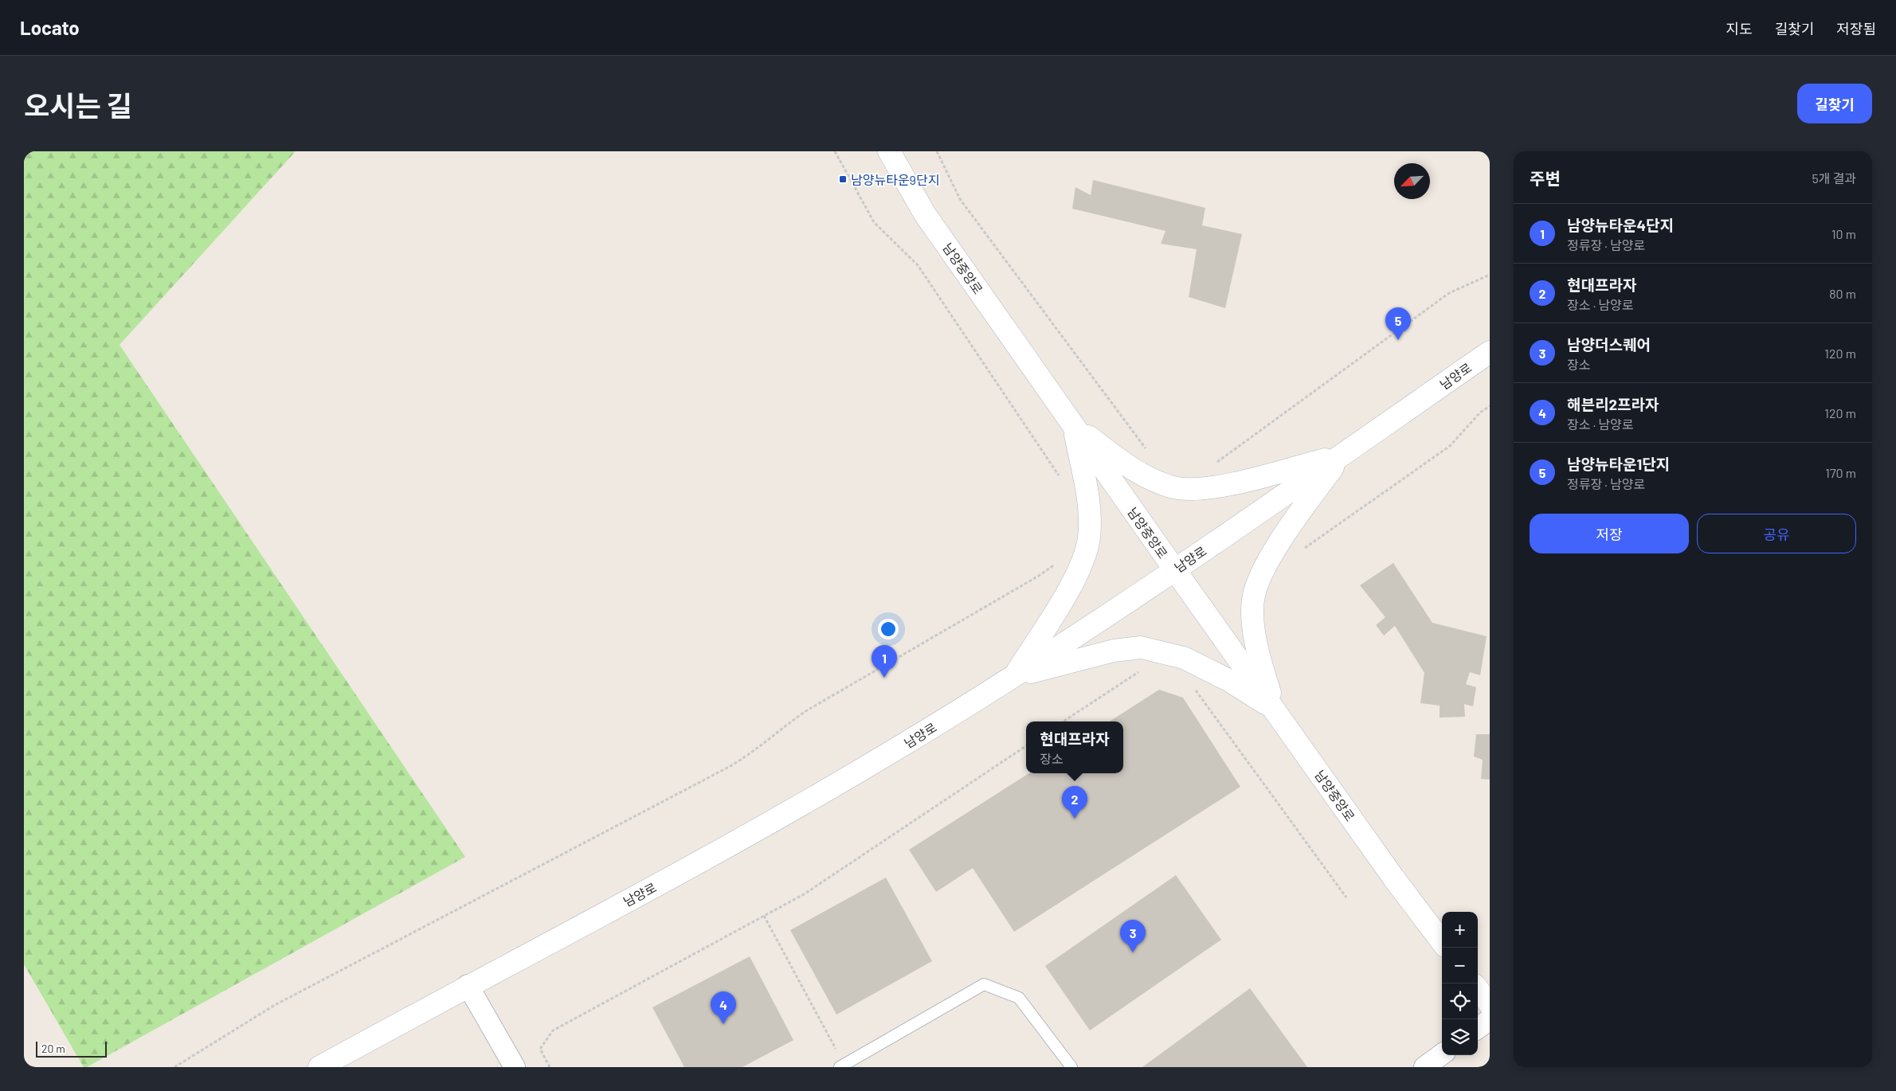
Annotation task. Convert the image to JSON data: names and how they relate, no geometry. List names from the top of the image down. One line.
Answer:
{"streets":{"street":["남양중앙로","남양로"]},"crossings":[["남양중앙로","남양로"]],"places":{"transit":["남양뉴타운9단지"]},"scale_bar":"20 m","north":"bottom left","page":{"header":"Locato","nav":["지도","길찾기","저장됨"],"title":"오시는 길","buttons":["길찾기",["저장","공유"]],"heading":["주변","5개 결과"],"list":[{"mark":"1","name":"남양뉴타운4단지","note":"정류장 · 남양로","value":"10 m"},{"mark":"2","name":"현대프라자","note":"장소 · 남양로","value":"80 m"},{"mark":"3","name":"남양더스퀘어","note":"장소","value":"120 m"},{"mark":"4","name":"해븐리2프라자","note":"장소 · 남양로","value":"120 m"},{"mark":"5","name":"남양뉴타운1단지","note":"정류장 · 남양로","value":"170 m"}],"pins":["5","1","2","3","4"],"popup":["현대프라자","장소"],"map_buttons":["+","−"],"scale":"20 m"}}
